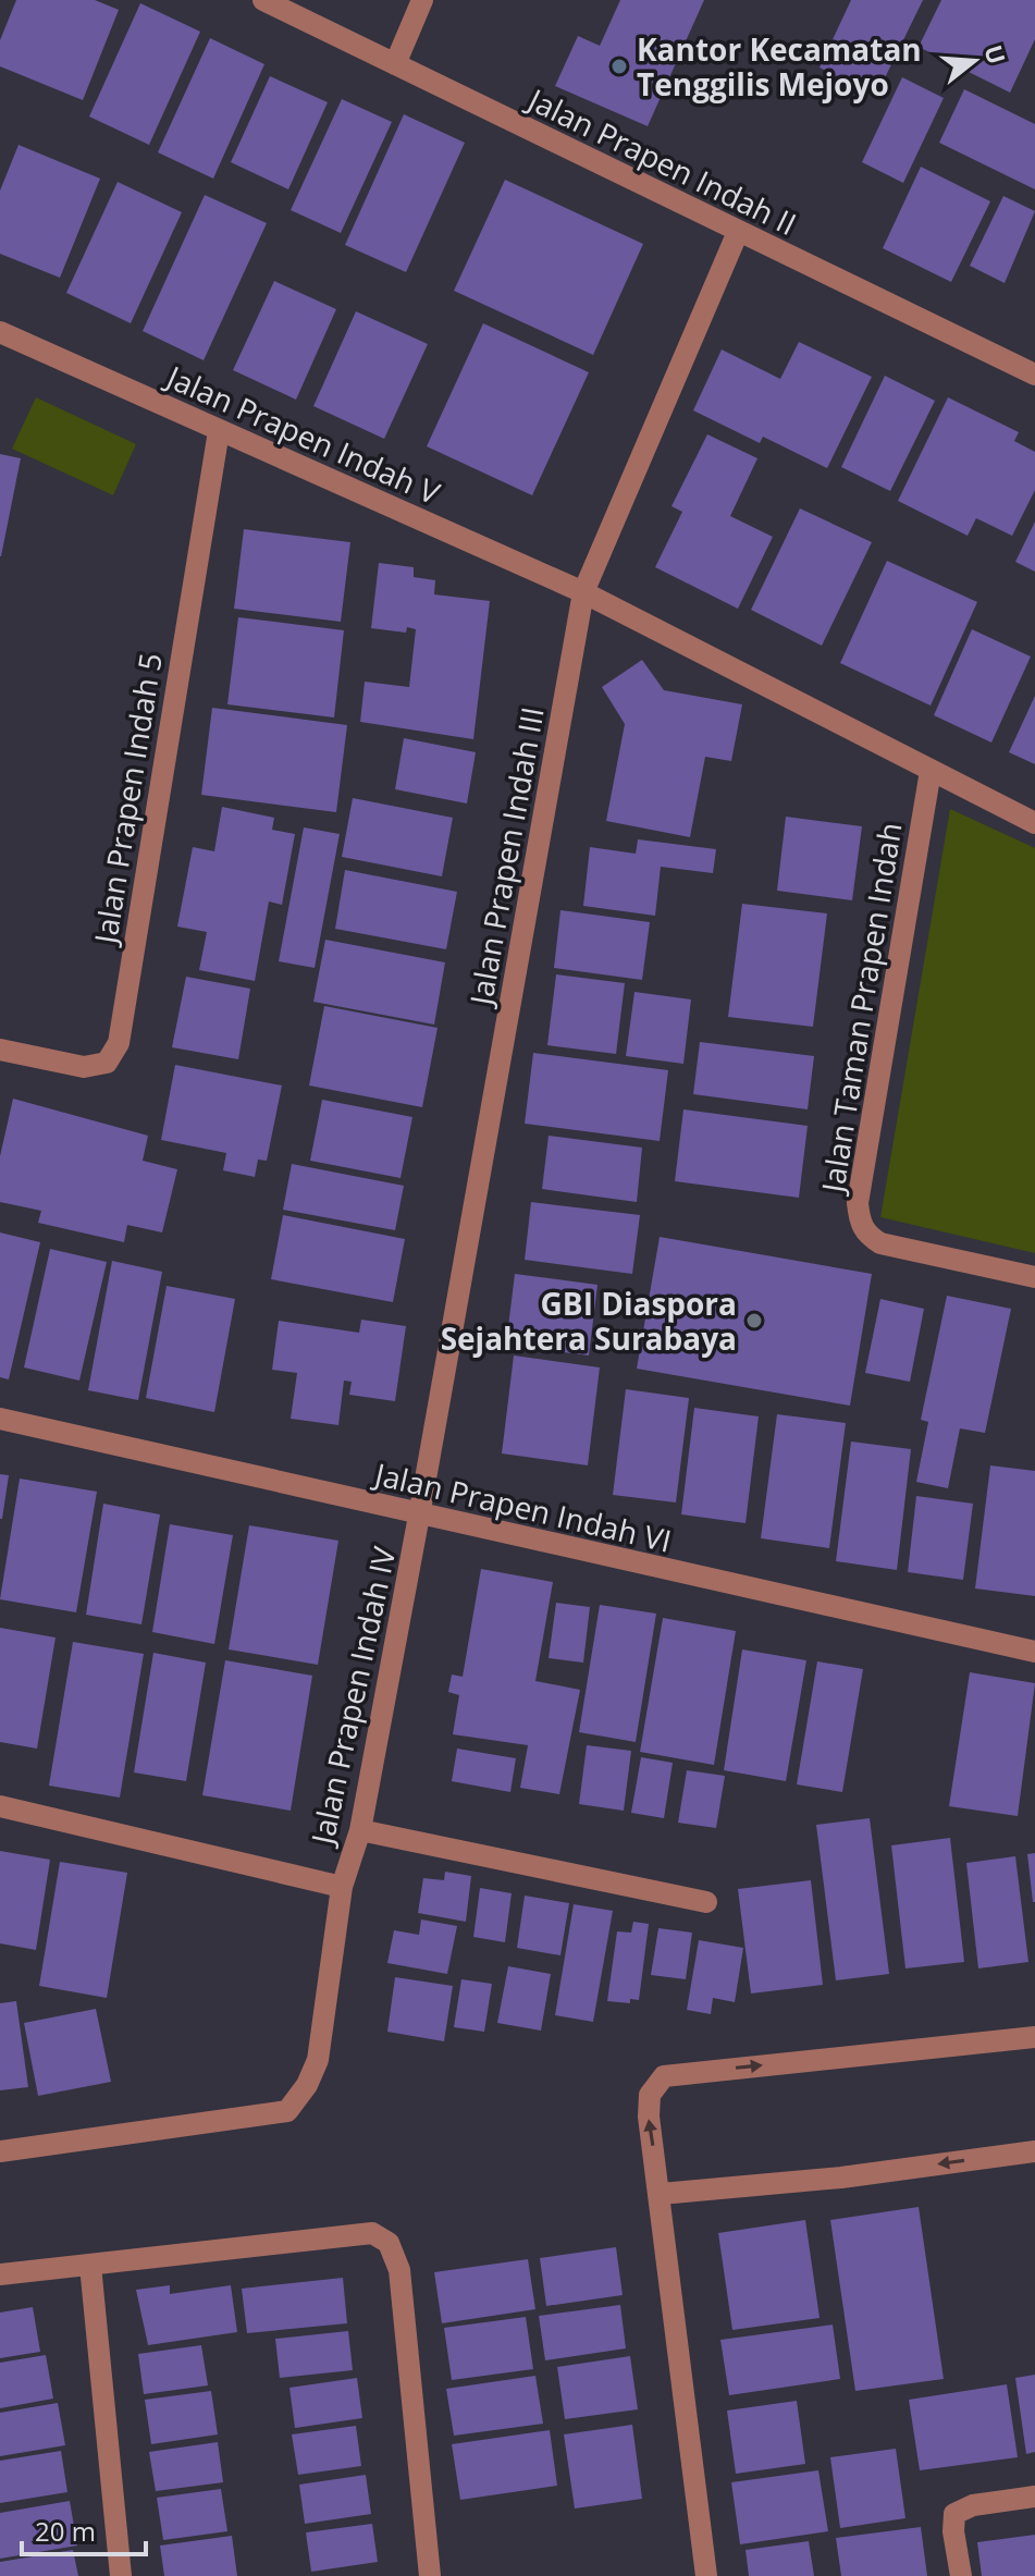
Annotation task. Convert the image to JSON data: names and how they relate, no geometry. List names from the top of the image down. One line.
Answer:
{"streets":{"street":["Jalan Prapen Indah II","Jalan Prapen Indah V","Jalan Prapen Indah 5","Jalan Prapen Indah III","Jalan Taman Prapen Indah","Jalan Prapen Indah VI","Jalan Prapen Indah IV"]},"crossings":[["Jalan Prapen Indah II","Jalan Prapen Indah III"],["Jalan Prapen Indah V","Jalan Prapen Indah 5"],["Jalan Prapen Indah V","Jalan Prapen Indah III"],["Jalan Prapen Indah III","Jalan Prapen Indah VI"],["Jalan Prapen Indah III","Jalan Prapen Indah IV"],["Jalan Prapen Indah VI","Jalan Prapen Indah IV"]],"places":["Kantor Kecamatan Tenggilis Mejoyo","GBI Diaspora Sejahtera Surabaya"],"scale_bar":"20 m","north":"right"}
